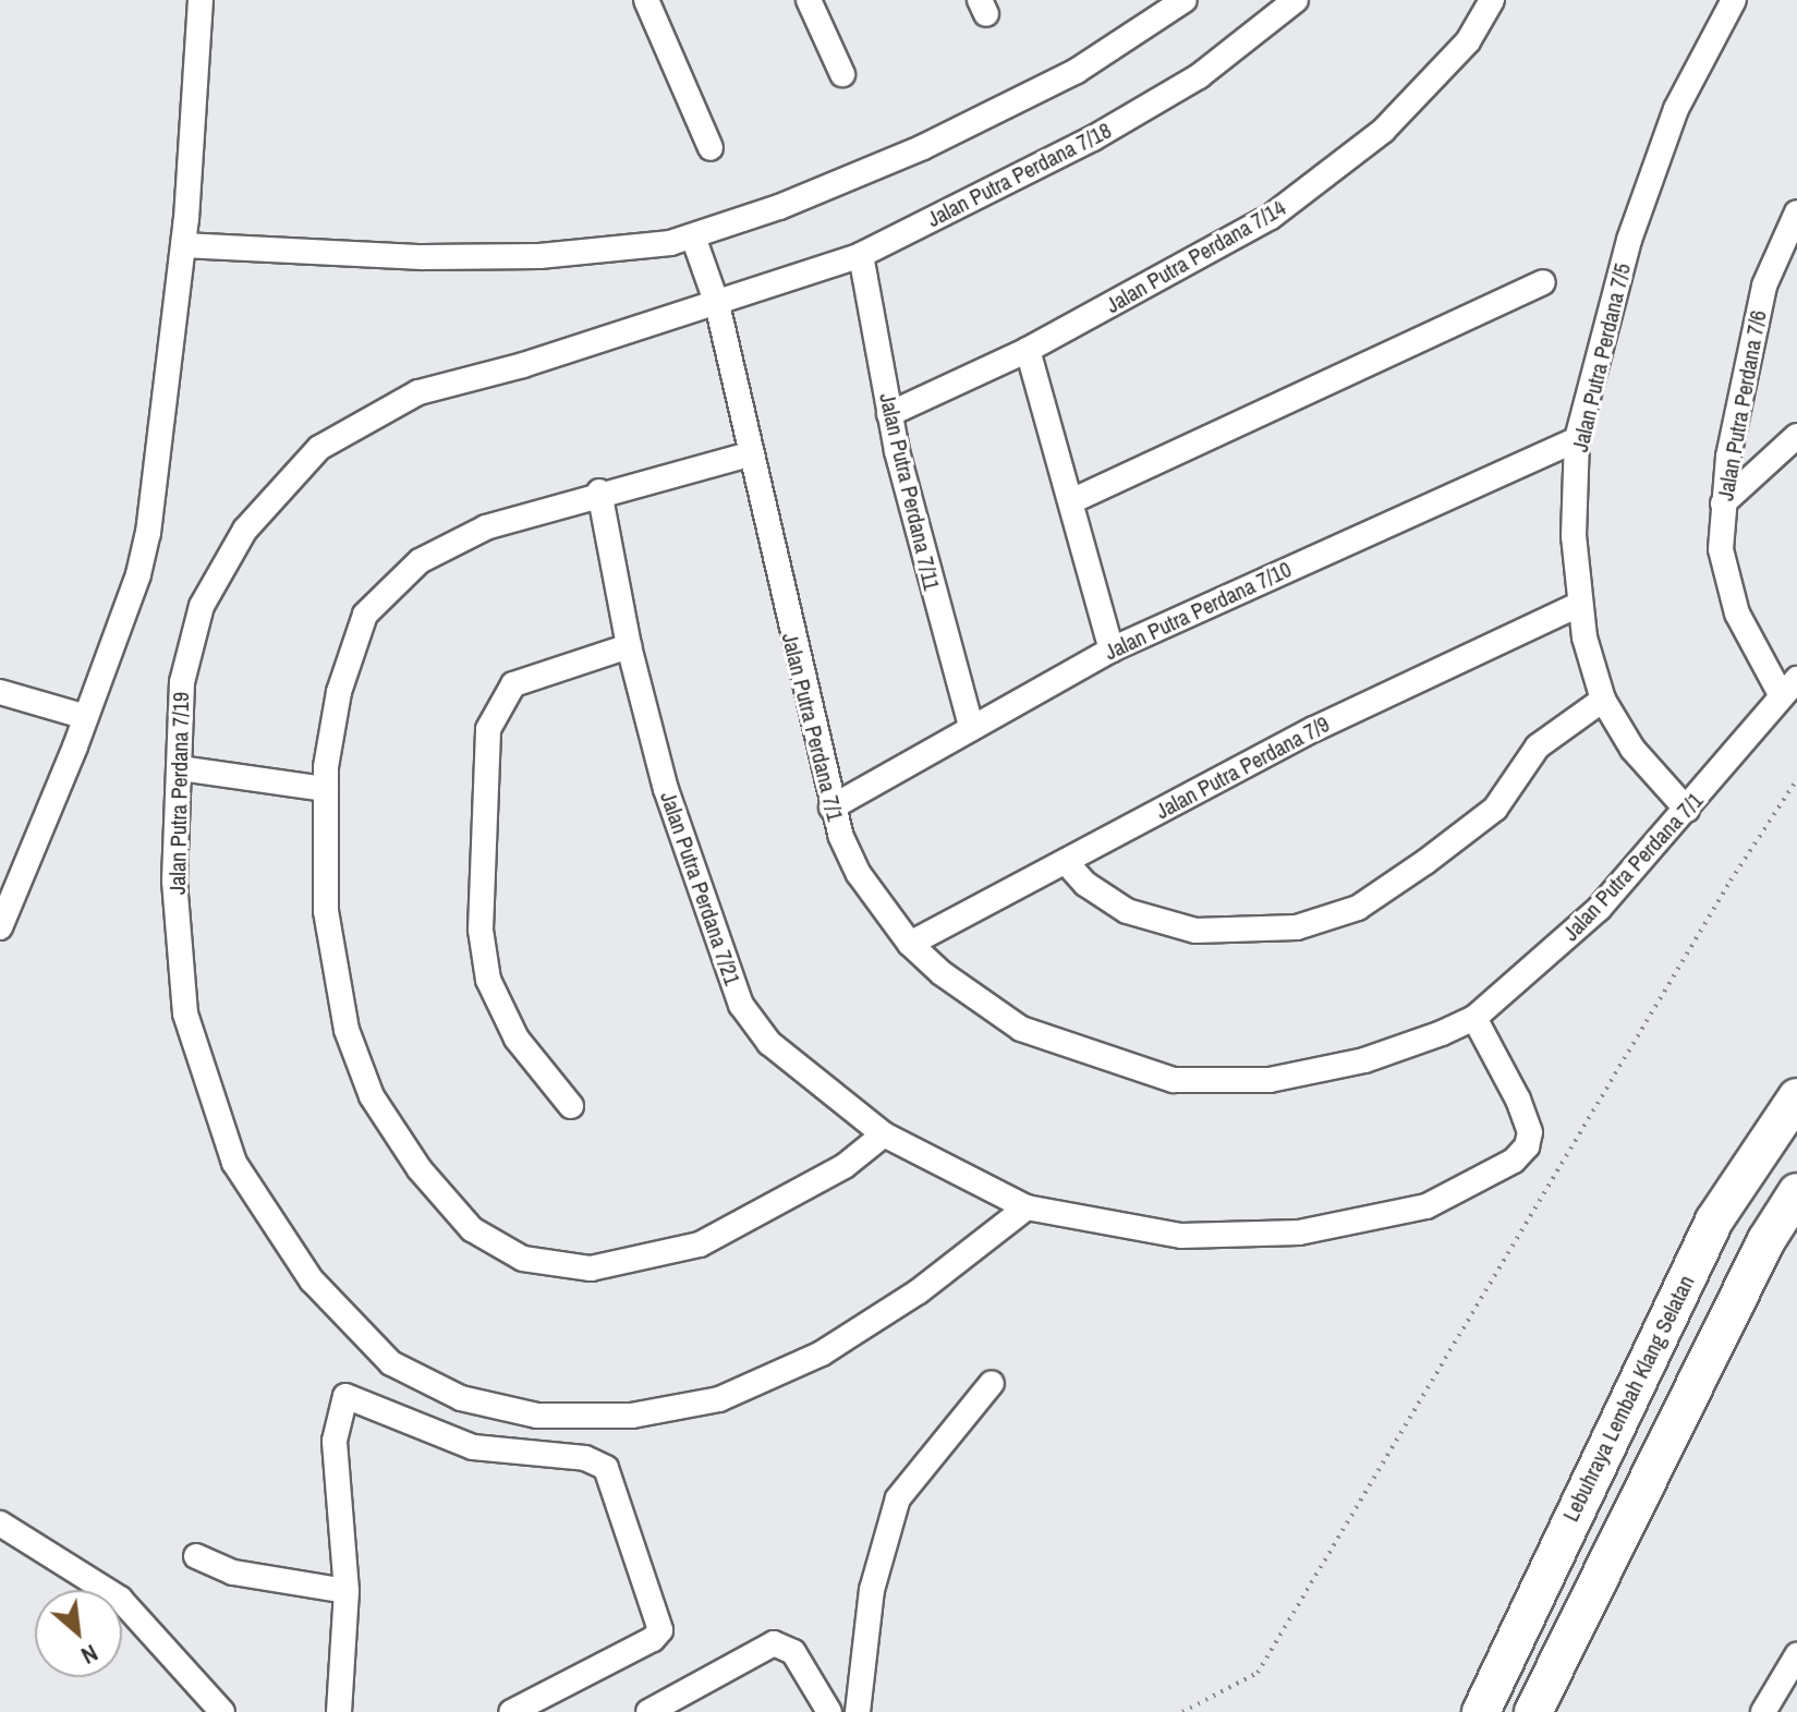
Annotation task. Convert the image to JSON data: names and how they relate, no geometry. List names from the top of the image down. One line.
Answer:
{"streets":{"highway":["Lebuhraya Lembah Klang Selatan"],"street":["Jalan Putra Perdana 7/18","Jalan Putra Perdana 7/14","Jalan Putra Perdana 7/5","Jalan Putra Perdana 7/6","Jalan Putra Perdana 7/11","Jalan Putra Perdana 7/10","Jalan Putra Perdana 7/1","Jalan Putra Perdana 7/9","Jalan Putra Perdana 7/19","Jalan Putra Perdana 7/21"]},"crossings":[["Jalan Putra Perdana 7/18","Jalan Putra Perdana 7/11"],["Jalan Putra Perdana 7/18","Jalan Putra Perdana 7/1"],["Jalan Putra Perdana 7/18","Jalan Putra Perdana 7/19"],["Jalan Putra Perdana 7/14","Jalan Putra Perdana 7/11"],["Jalan Putra Perdana 7/5","Jalan Putra Perdana 7/10"],["Jalan Putra Perdana 7/5","Jalan Putra Perdana 7/1"],["Jalan Putra Perdana 7/5","Jalan Putra Perdana 7/9"],["Jalan Putra Perdana 7/6","Jalan Putra Perdana 7/1"],["Jalan Putra Perdana 7/11","Jalan Putra Perdana 7/10"],["Jalan Putra Perdana 7/10","Jalan Putra Perdana 7/1"],["Jalan Putra Perdana 7/1","Jalan Putra Perdana 7/9"],["Jalan Putra Perdana 7/1","Jalan Putra Perdana 7/19"],["Jalan Putra Perdana 7/1","Jalan Putra Perdana 7/21"],["Jalan Putra Perdana 7/19","Jalan Putra Perdana 7/21"]],"north":"bottom right"}
